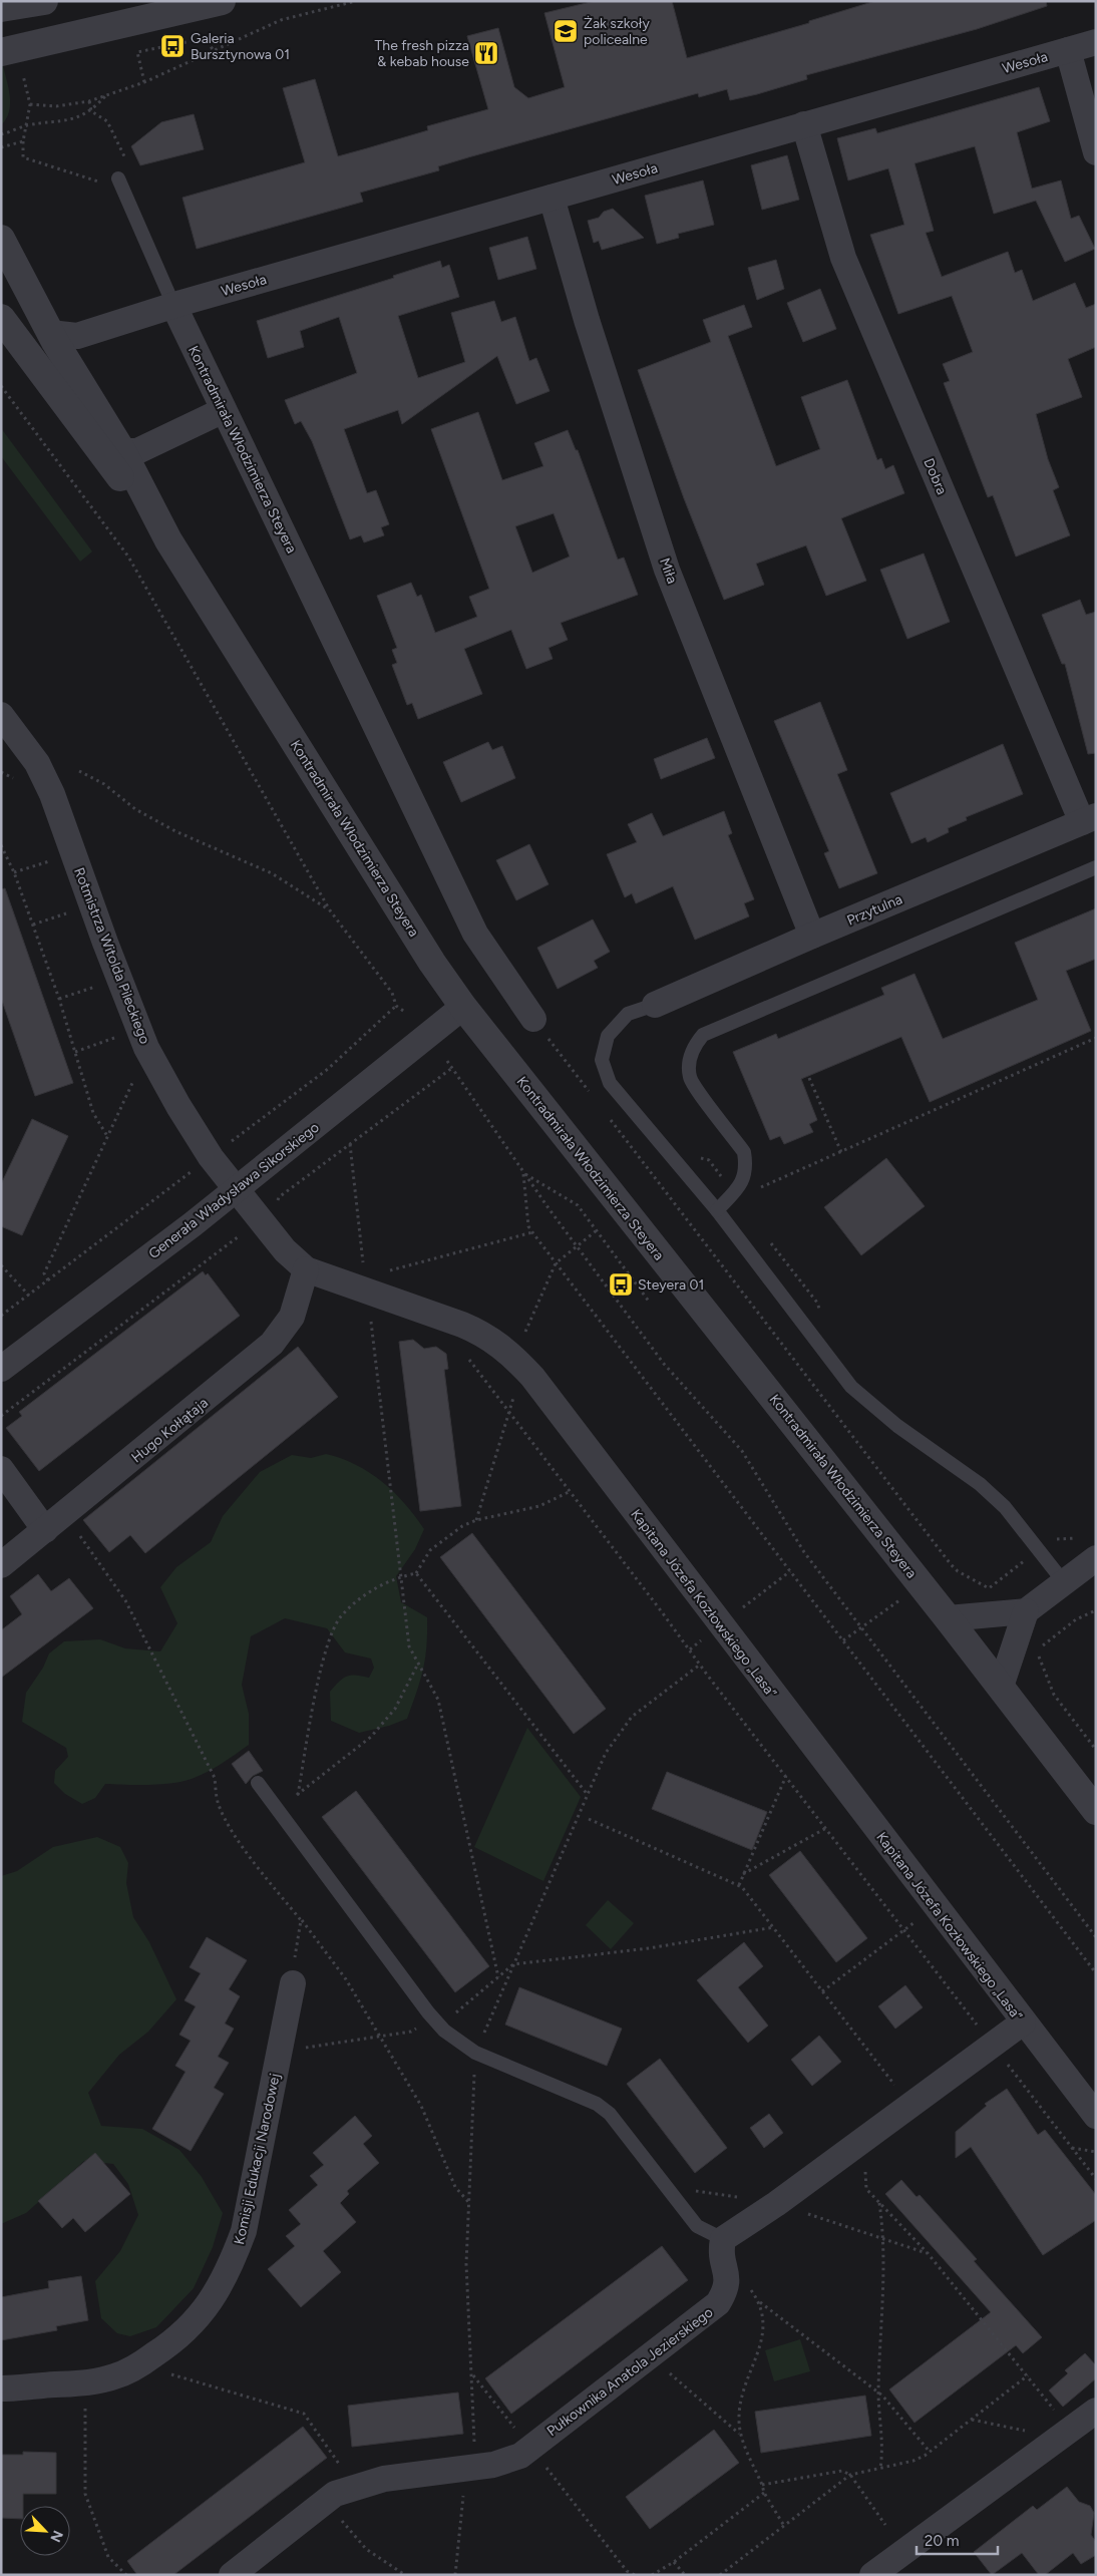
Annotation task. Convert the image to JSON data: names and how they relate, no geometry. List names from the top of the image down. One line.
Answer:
{"streets":{"street":["Wesoła","Kontradmirała Włodzimierza Steyera","Dobra","Miła","Przytulna","Rotmistrza Witolda Pileckiego","Generała Władysława Sikorskiego","Hugo Kołłątaja","Kapitana Józefa Kozłowskiego „Lasa”","Komisji Edukacji Narodowej","Pułkownika Anatola Jezierskiego"]},"crossings":[["Wesoła","Kontradmirała Włodzimierza Steyera"],["Wesoła","Dobra"],["Wesoła","Miła"],["Kontradmirała Włodzimierza Steyera","Generała Władysława Sikorskiego"],["Dobra","Przytulna"],["Miła","Przytulna"],["Rotmistrza Witolda Pileckiego","Generała Władysława Sikorskiego"],["Rotmistrza Witolda Pileckiego","Kapitana Józefa Kozłowskiego „Lasa”"],["Generała Władysława Sikorskiego","Kapitana Józefa Kozłowskiego „Lasa”"],["Hugo Kołłątaja","Kapitana Józefa Kozłowskiego „Lasa”"]],"places":{"school or university":["Żak szkoły policealne"],"bus stop":["Galeria Bursztynowa 01","Steyera 01"],"restaurant":["The fresh pizza & kebab house"]},"scale_bar":"20 m","north":"bottom right"}
